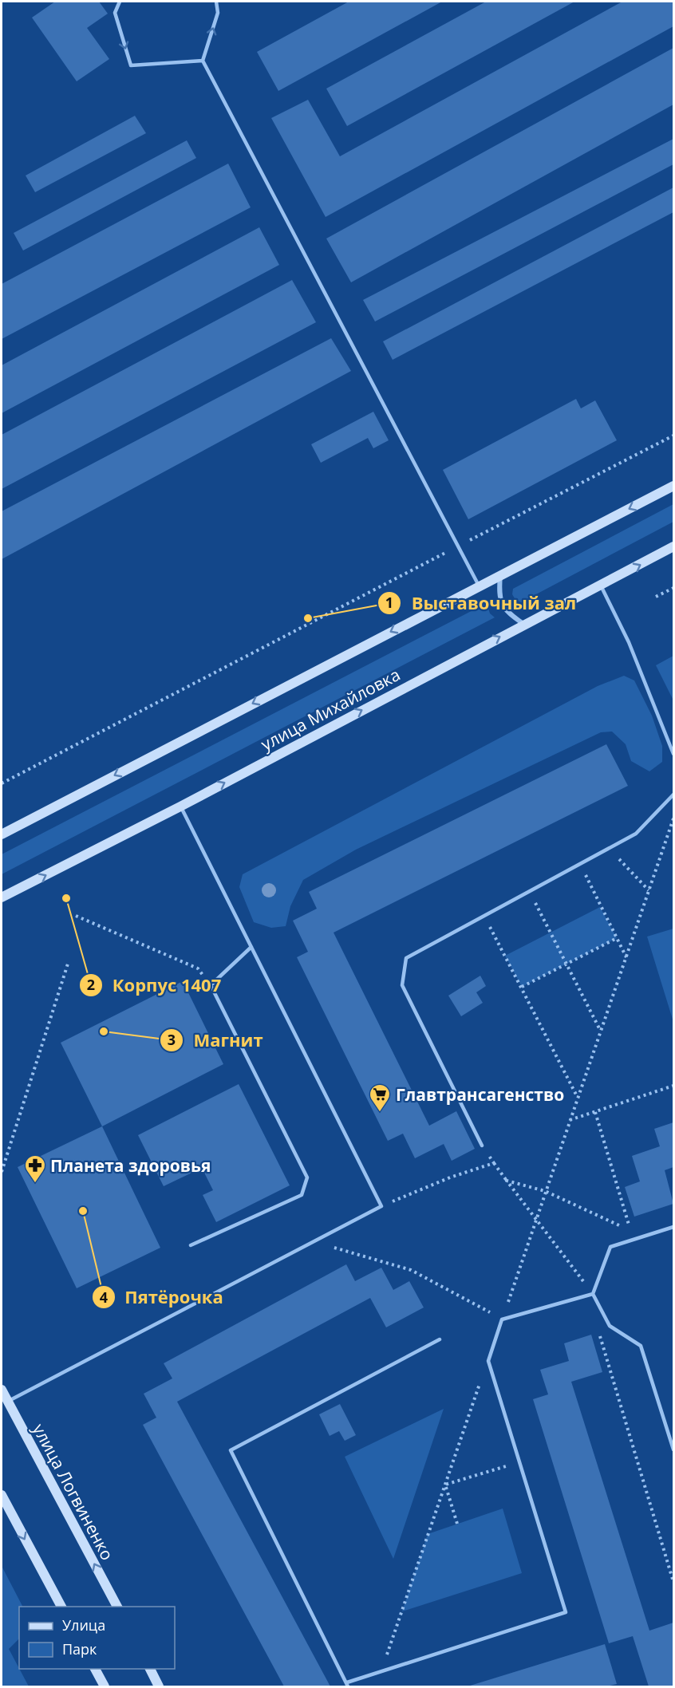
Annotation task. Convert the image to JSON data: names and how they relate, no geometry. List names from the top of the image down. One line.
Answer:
{"streets":{"main road":["улица Михайловка","улица Логвиненко"]},"places":{"other":["Выставочный зал","Корпус 1407","Магнит","Пятёрочка"],"supermarket":["Главтрансагенство"],"pharmacy":["Планета здоровья"]},"legend":["Улица","Парк"]}
